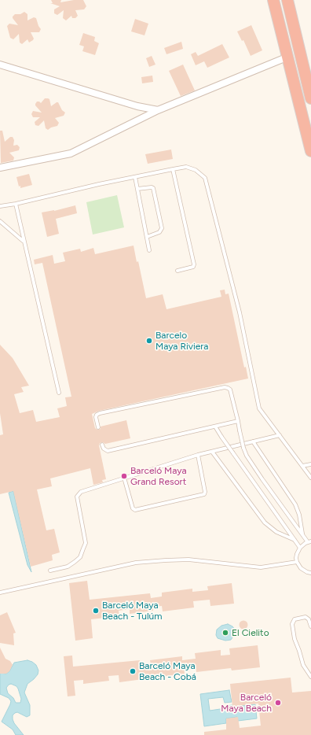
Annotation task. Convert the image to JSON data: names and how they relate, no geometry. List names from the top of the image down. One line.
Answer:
{"places":["Barcelo Maya Riviera","Barceló Maya Grand Resort","Barceló Maya Beach - Tulúm","El Cielito","Barceló Maya Beach - Cobá","Barceló Maya Beach"]}
